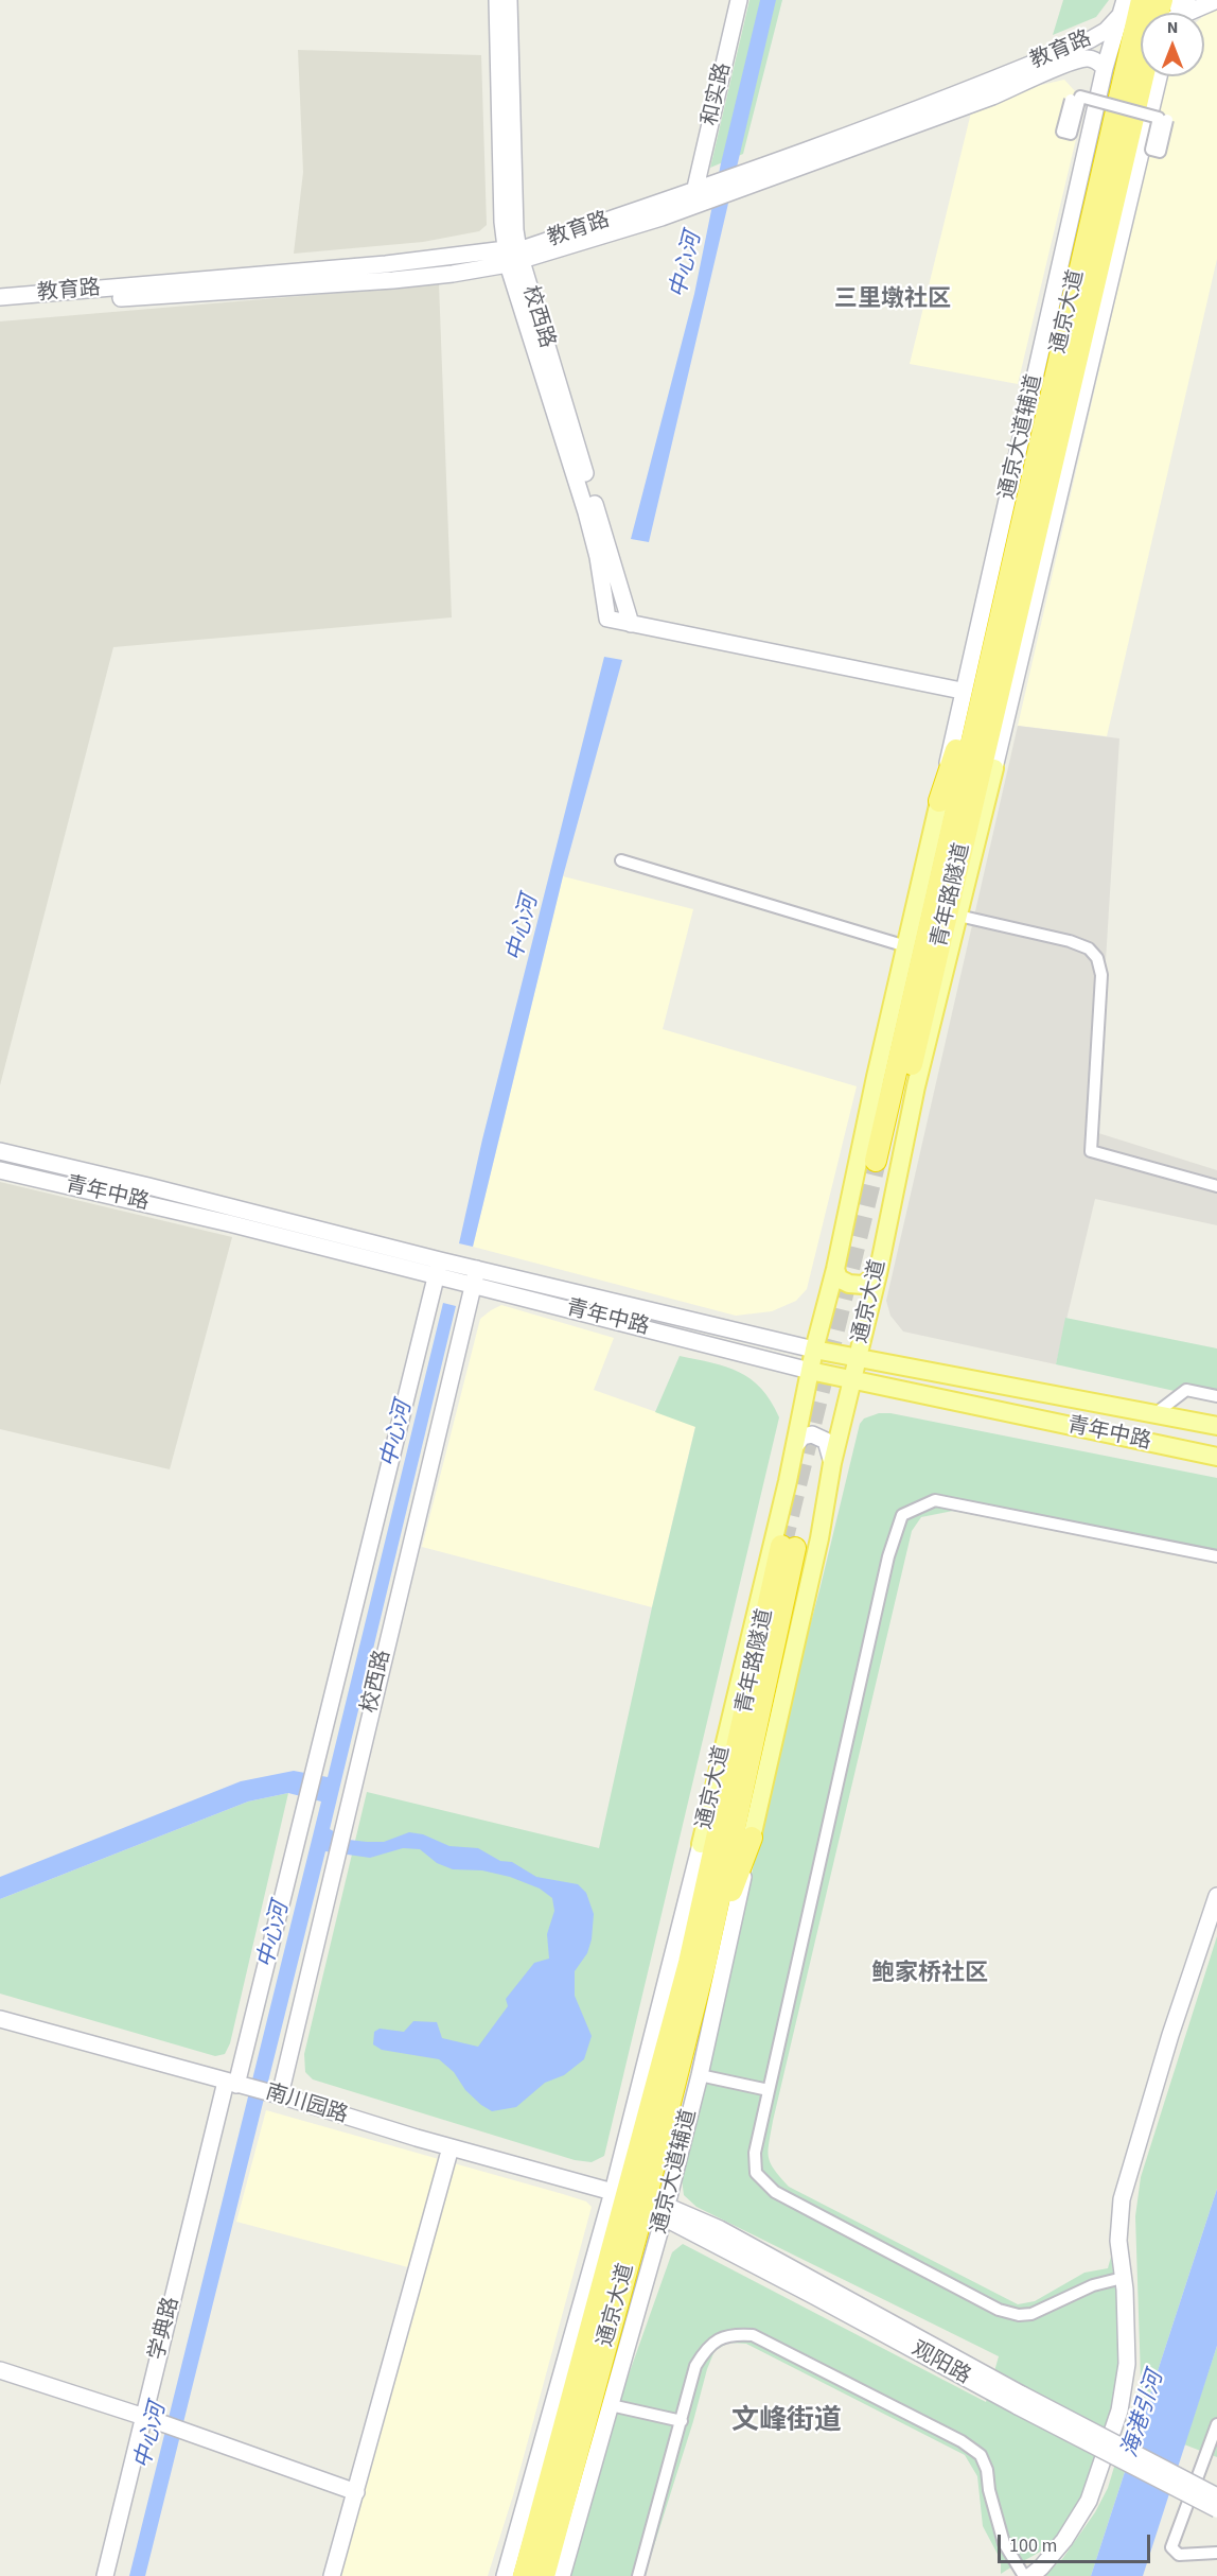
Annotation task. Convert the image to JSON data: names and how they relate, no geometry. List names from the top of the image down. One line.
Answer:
{"streets":{"highway":["通京大道","青年路隧道"],"main road":["青年中路"],"street":["教育路","和实路","校西路","通京大道辅道","南川园路","学典路","观阳路"]},"crossings":[["教育路","和实路"],["教育路","校西路"],["教育路","通京大道辅道"],["通京大道","通京大道辅道"],["通京大道","青年路隧道"],["通京大道","青年中路"],["校西路","青年中路"],["校西路","南川园路"],["校西路","学典路"],["通京大道辅道","观阳路"],["南川园路","学典路"]],"districts":["三里墩社区","鲍家桥社区","文峰街道"],"water":["中心河","海港引河"],"scale_bar":"100 m","north":"top"}
